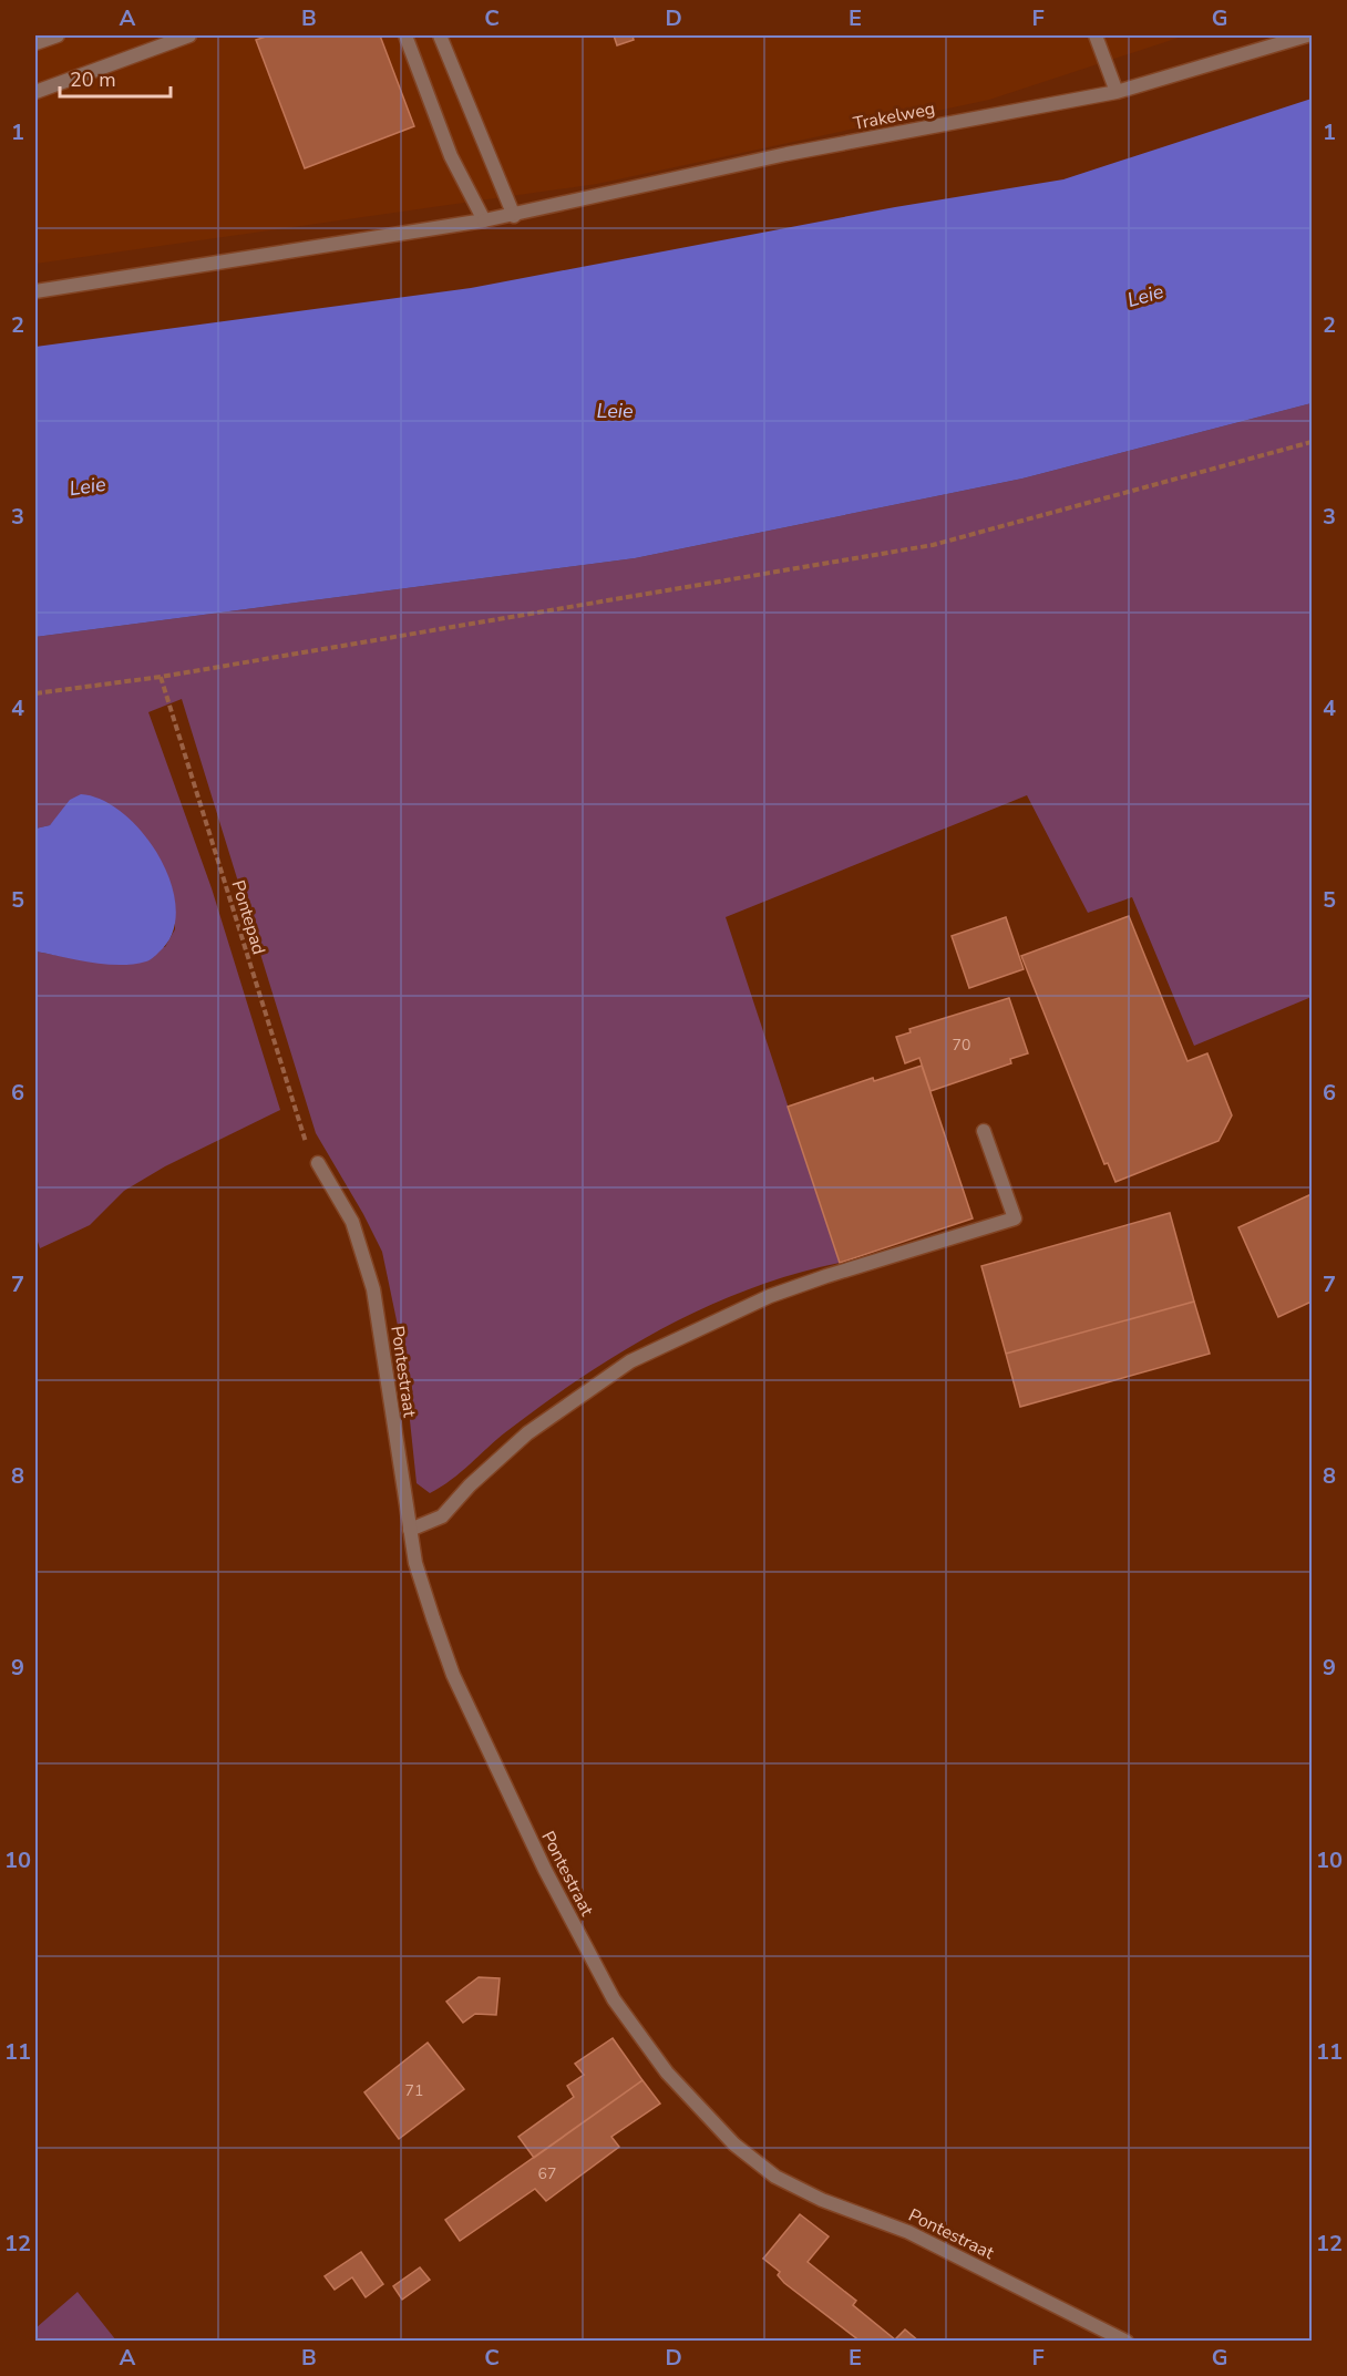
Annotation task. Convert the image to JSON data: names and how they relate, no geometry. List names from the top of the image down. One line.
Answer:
{"streets":{"street":["Trakelweg","Pontestraat"],"path":["Pontepad"]},"crossings":[["Pontepad","Pontestraat"]],"water":["Leie"],"house_numbers":["70","71","67"],"scale_bar":"20 m","grid":{"columns":["A","B","C","D","E","F","G"],"rows":["1","2","3","4","5","6","7","8","9","10","11","12"]}}
